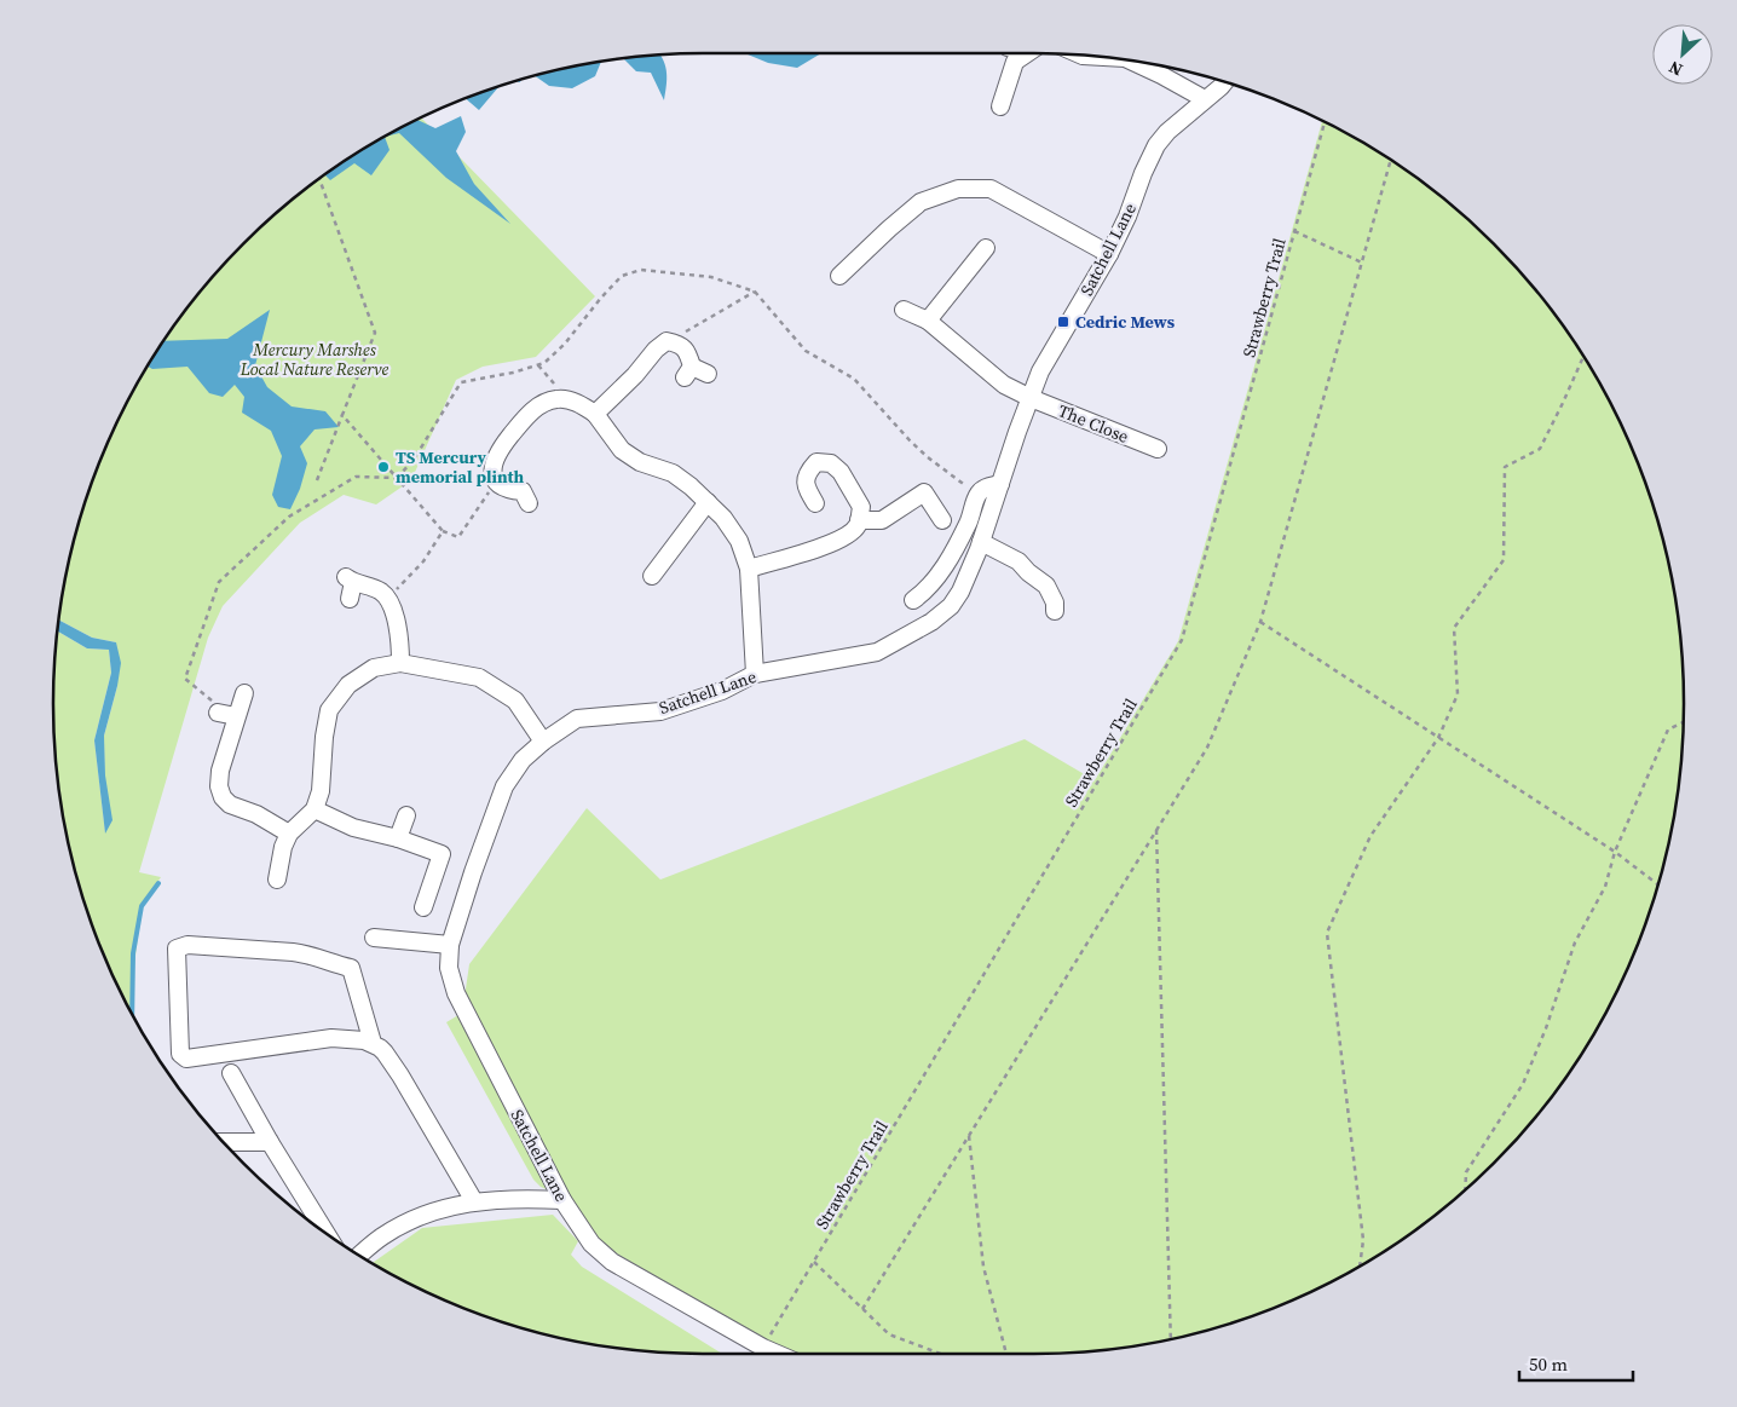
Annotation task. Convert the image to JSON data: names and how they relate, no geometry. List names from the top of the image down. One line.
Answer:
{"streets":{"street":["Satchell Lane","The Close"],"path":["Strawberry Trail"]},"crossings":[["Satchell Lane","Strawberry Trail"],["Satchell Lane","The Close"]],"parks":["Mercury Marshes Local Nature Reserve"],"places":{"transit":["Cedric Mews"],"other":["TS Mercury memorial plinth"]},"scale_bar":"50 m","north":"bottom left"}
